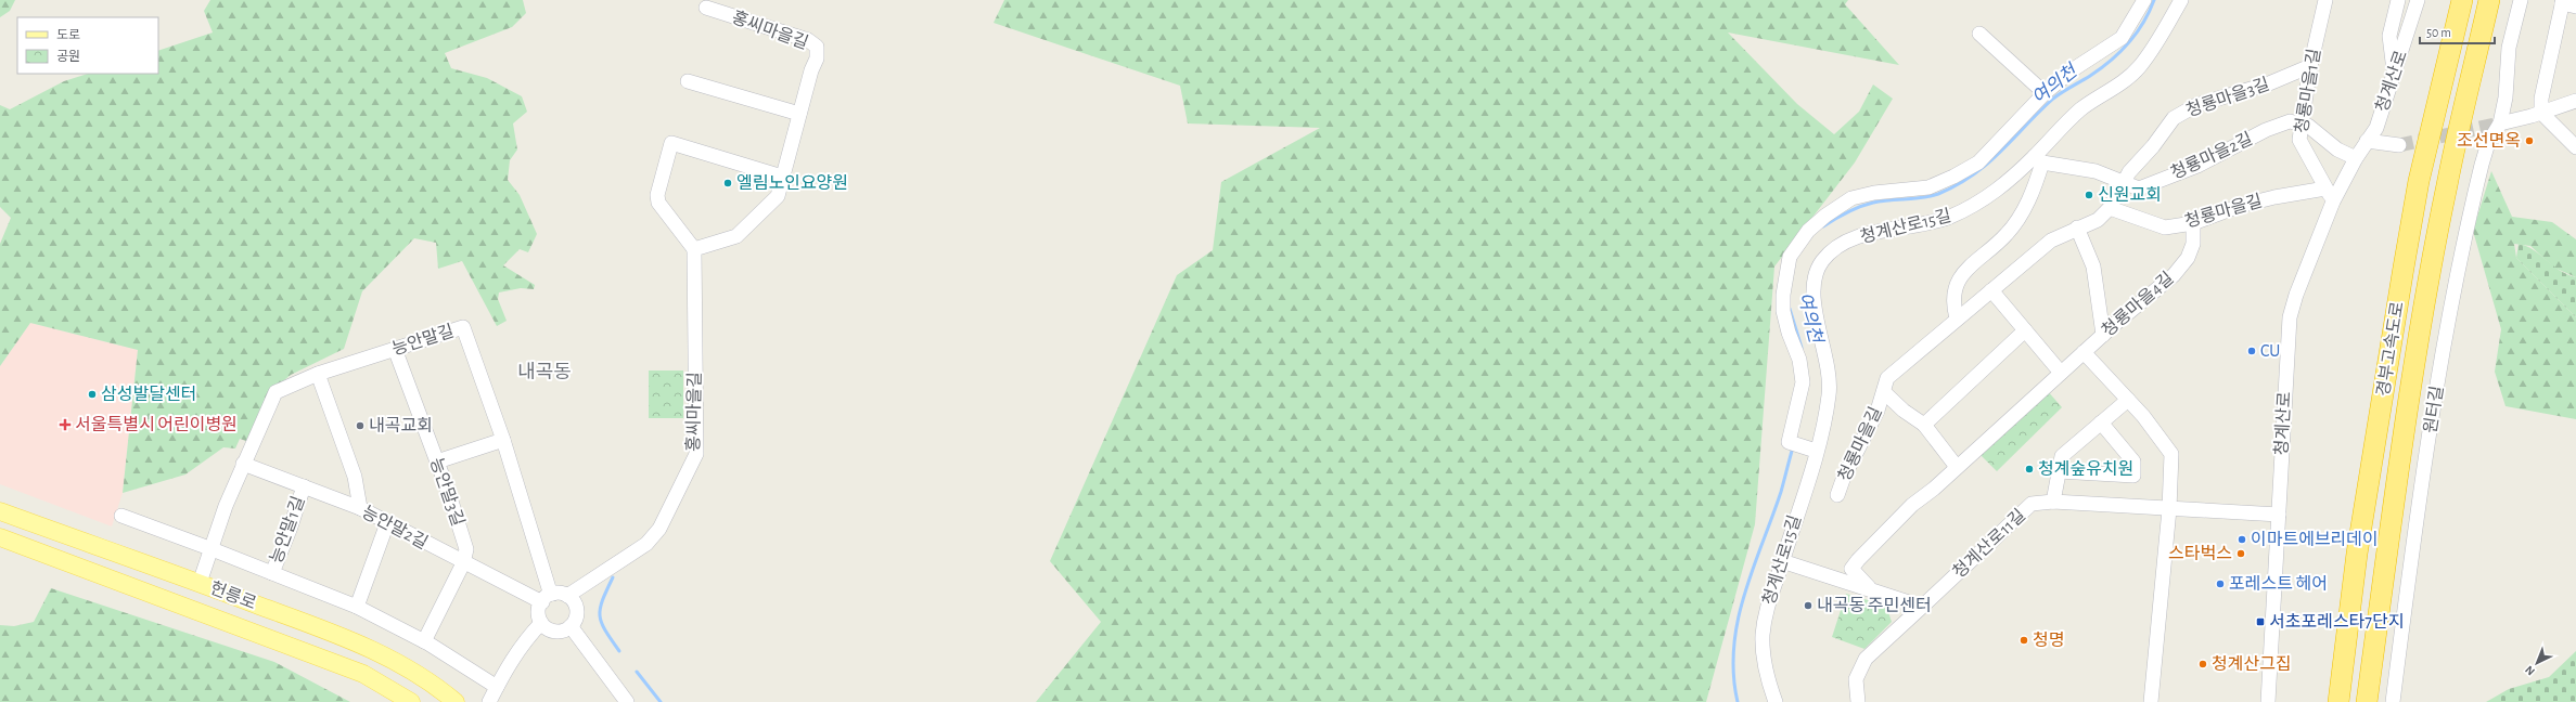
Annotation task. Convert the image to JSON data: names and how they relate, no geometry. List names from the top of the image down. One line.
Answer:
{"streets":{"highway":["경부고속도로"],"main road":["헌릉로"],"street":["홍씨마을길","청계산로","청룡마을1길","청룡마을3길","청룡마을2길","청룡마을길","청계산로15길","청룡마을4길","능안말길","원터길","능안말3길","능안말2길","능안말1길","청계산로11길"]},"crossings":[["홍씨마을길","능안말길"],["홍씨마을길","능안말2길"],["청계산로","청룡마을1길"],["청계산로","청계산로11길"],["청룡마을1길","청룡마을3길"],["청룡마을1길","청룡마을2길"],["청룡마을1길","청룡마을길"],["청룡마을3길","청룡마을2길"],["청룡마을3길","청룡마을길"],["청룡마을길","청룡마을4길"],["능안말길","능안말3길"],["능안말길","능안말2길"],["능안말길","능안말1길"],["능안말길","헌릉로"],["능안말3길","능안말2길"],["능안말2길","능안말1길"]],"districts":["내곡동"],"water":["여의천"],"places":{"other":["조선면옥","엘림노인요양원","신원교회","CU","삼성발달센터","내곡교회","청계숲유치원","이마트에브리데이","스타벅스","포레스트 헤어","내곡동 주민센터","청명","청계산그집"],"health":["서울특별시 어린이병원"],"transit":["서초포레스타7단지"]},"legend":["도로","공원"],"scale_bar":"50 m","north":"bottom left"}
